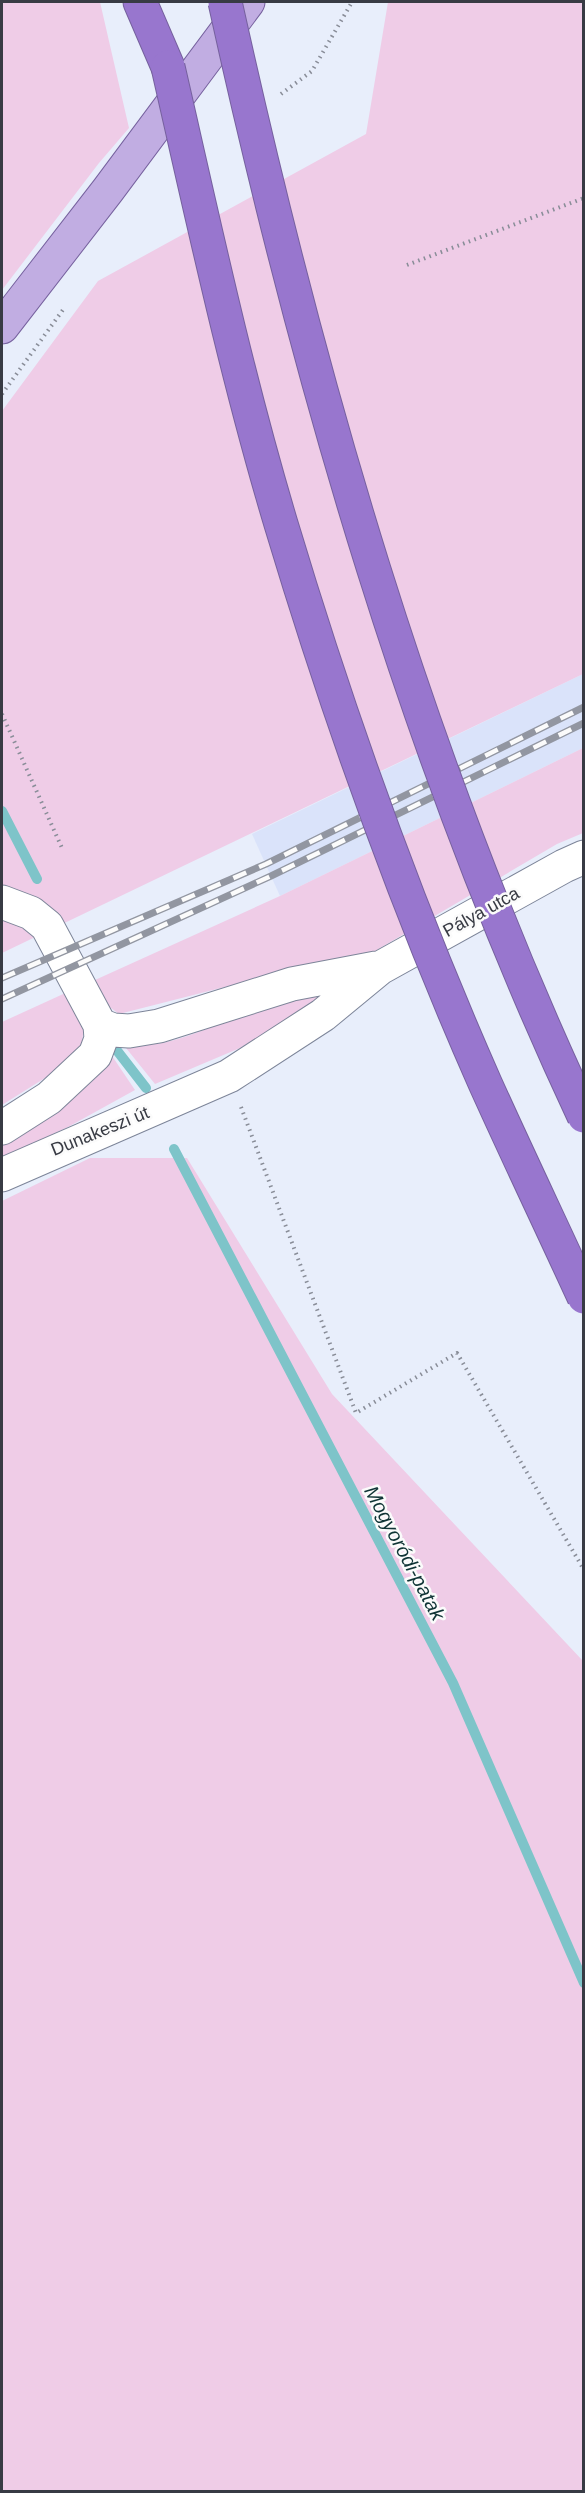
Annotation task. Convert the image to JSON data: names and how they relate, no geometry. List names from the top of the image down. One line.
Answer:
{"streets":{"street":["Pálya utca","Dunakeszi út"]},"crossings":[["Pálya utca","Dunakeszi út"]],"water":["Mogyoródi-patak"]}
